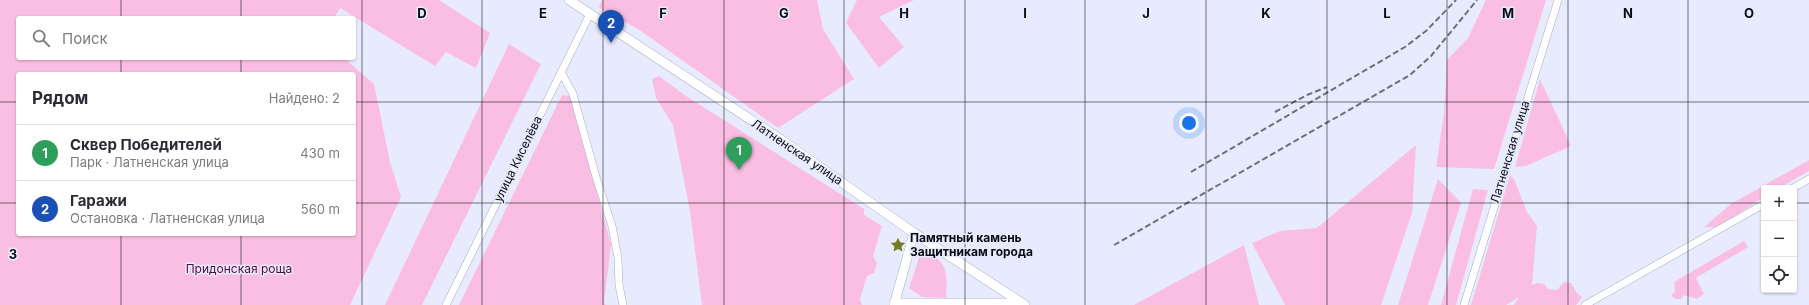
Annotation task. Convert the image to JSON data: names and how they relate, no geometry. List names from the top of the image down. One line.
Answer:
{"streets":{"street":["Латненская улица","улица Киселёва"]},"crossings":[["Латненская улица","улица Киселёва"]],"parks":["Придонская роща"],"places":{"place":["Памятный камень Защитникам города"]},"page":{"pins":["2","1"],"search":"Поиск","heading":["Рядом","Найдено: 2"],"list":[{"mark":"1","name":"Сквер Победителей","note":"Парк · Латненская улица","value":"430 m"},{"mark":"2","name":"Гаражи","note":"Остановка · Латненская улица","value":"560 m"}],"map_buttons":["+","−"]},"grid":{"columns":["D","E","F","G","H","I","J","K","L","M","N","O"],"rows":["3"]}}
